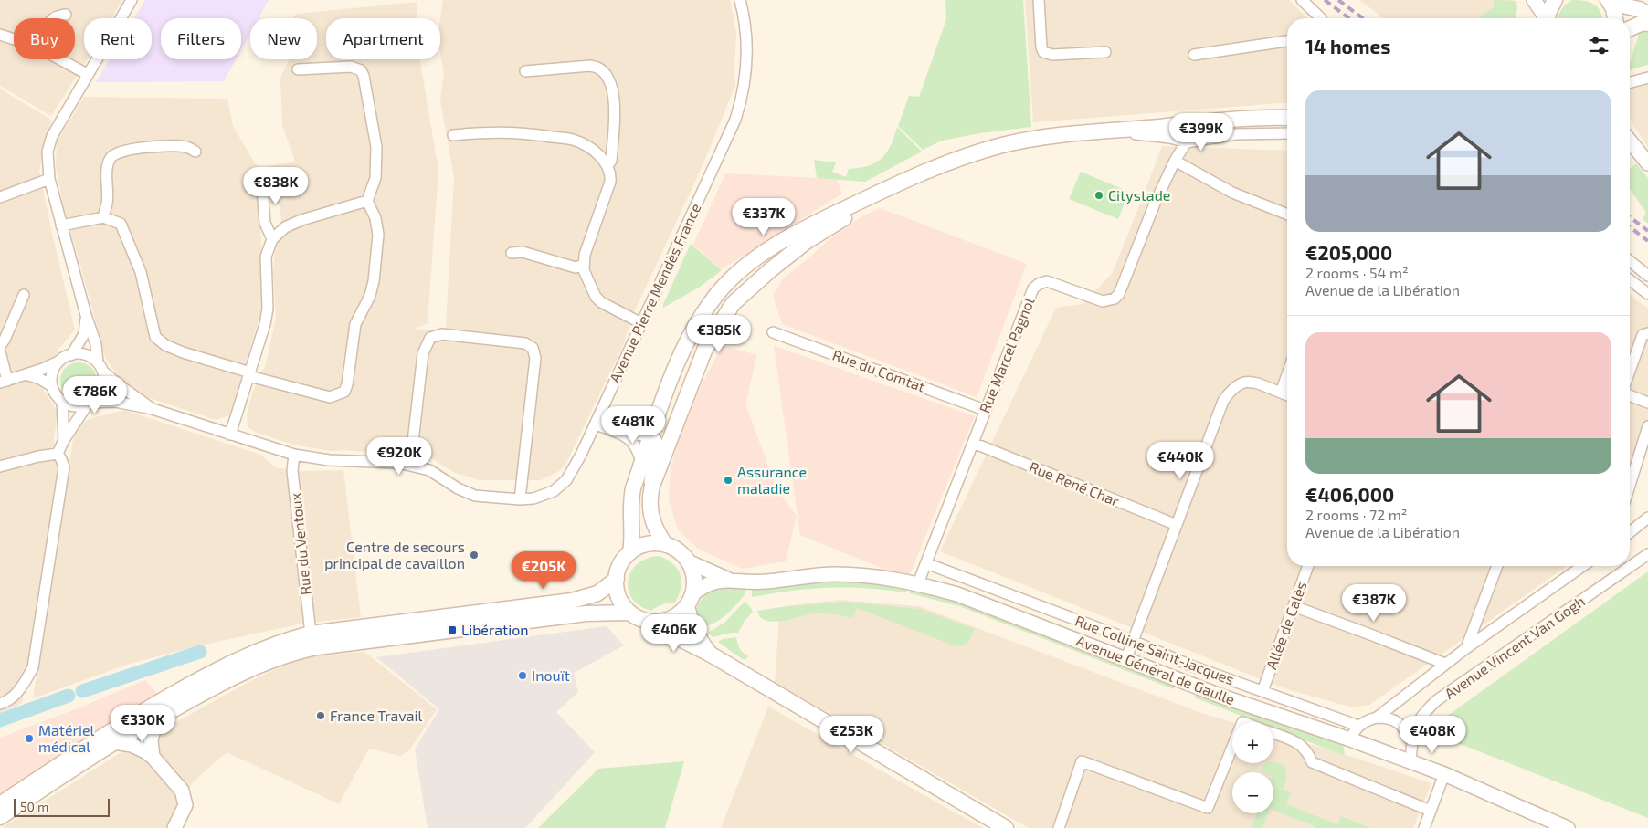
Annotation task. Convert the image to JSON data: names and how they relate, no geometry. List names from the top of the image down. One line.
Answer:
{"streets":{"street":["Avenue Pierre Mendès France","Rue Marcel Pagnol","Rue du Comtat","Rue René Char","Rue du Ventoux","Allée de Calès","Avenue Vincent Van Gogh","Rue Colline Saint-Jacques","Avenue Général de Gaulle"]},"crossings":[["Avenue Pierre Mendès France","Rue du Ventoux"],["Rue Marcel Pagnol","Rue du Comtat"],["Rue Marcel Pagnol","Rue René Char"],["Rue Marcel Pagnol","Rue Colline Saint-Jacques"],["Rue Marcel Pagnol","Avenue Général de Gaulle"],["Allée de Calès","Rue Colline Saint-Jacques"],["Avenue Vincent Van Gogh","Rue Colline Saint-Jacques"],["Avenue Vincent Van Gogh","Avenue Général de Gaulle"]],"places":{"other":["Citystade","Assurance maladie","Centre de secours principal de cavaillon","Inouït","France Travail","Matériel médical"],"transit":["Libération"]},"scale_bar":"50 m","page":{"chip":["Buy","Rent","Filters","New","Apartment"],"heading":"14 homes","list":[{"name":"€205,000","note":"2 rooms · 54 m² · Avenue de la Libération"},{"name":"€406,000","note":"2 rooms · 72 m² · Avenue de la Libération"}],"price":["€399K","€838K","€337K","€385K","€786K","€481K","€920K","€440K","€205K","€387K","€406K","€330K","€253K","€408K"],"map_buttons":["+","−"],"scale":"50 m"}}
